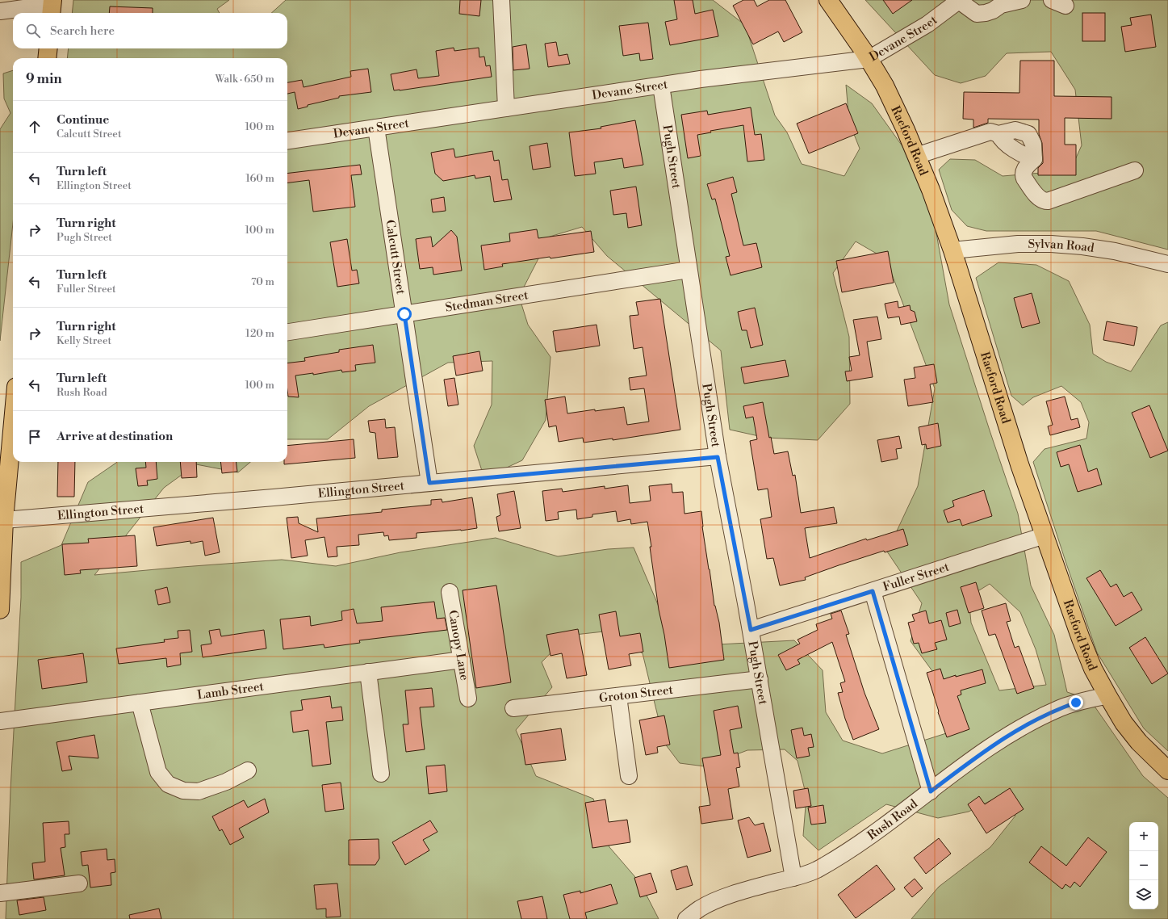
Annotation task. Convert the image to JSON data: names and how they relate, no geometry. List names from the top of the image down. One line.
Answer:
{"streets":{"main road":["Raeford Road"],"street":["Devane Street","Pugh Street","Sylvan Road","Calcutt Street","Stedman Street","Ellington Street","Fuller Street","Canopy Lane","Lamb Street","Groton Street","Rush Road"]},"crossings":[["Devane Street","Raeford Road"],["Devane Street","Pugh Street"],["Devane Street","Calcutt Street"],["Raeford Road","Sylvan Road"],["Raeford Road","Fuller Street"],["Raeford Road","Rush Road"],["Pugh Street","Stedman Street"],["Pugh Street","Ellington Street"],["Pugh Street","Fuller Street"],["Pugh Street","Groton Street"],["Pugh Street","Rush Road"],["Calcutt Street","Stedman Street"],["Calcutt Street","Ellington Street"],["Canopy Lane","Lamb Street"]],"page":{"search":"Search here","heading":["9 min","Walk · 650 m"],"list":[["Continue","Calcutt Street","100 m"],["Turn left","Ellington Street","160 m"],["Turn right","Pugh Street","100 m"],["Turn left","Fuller Street","70 m"],["Turn right","Kelly Street","120 m"],["Turn left","Rush Road","100 m"],"Arrive at destination"],"map_buttons":["+","−"]}}
